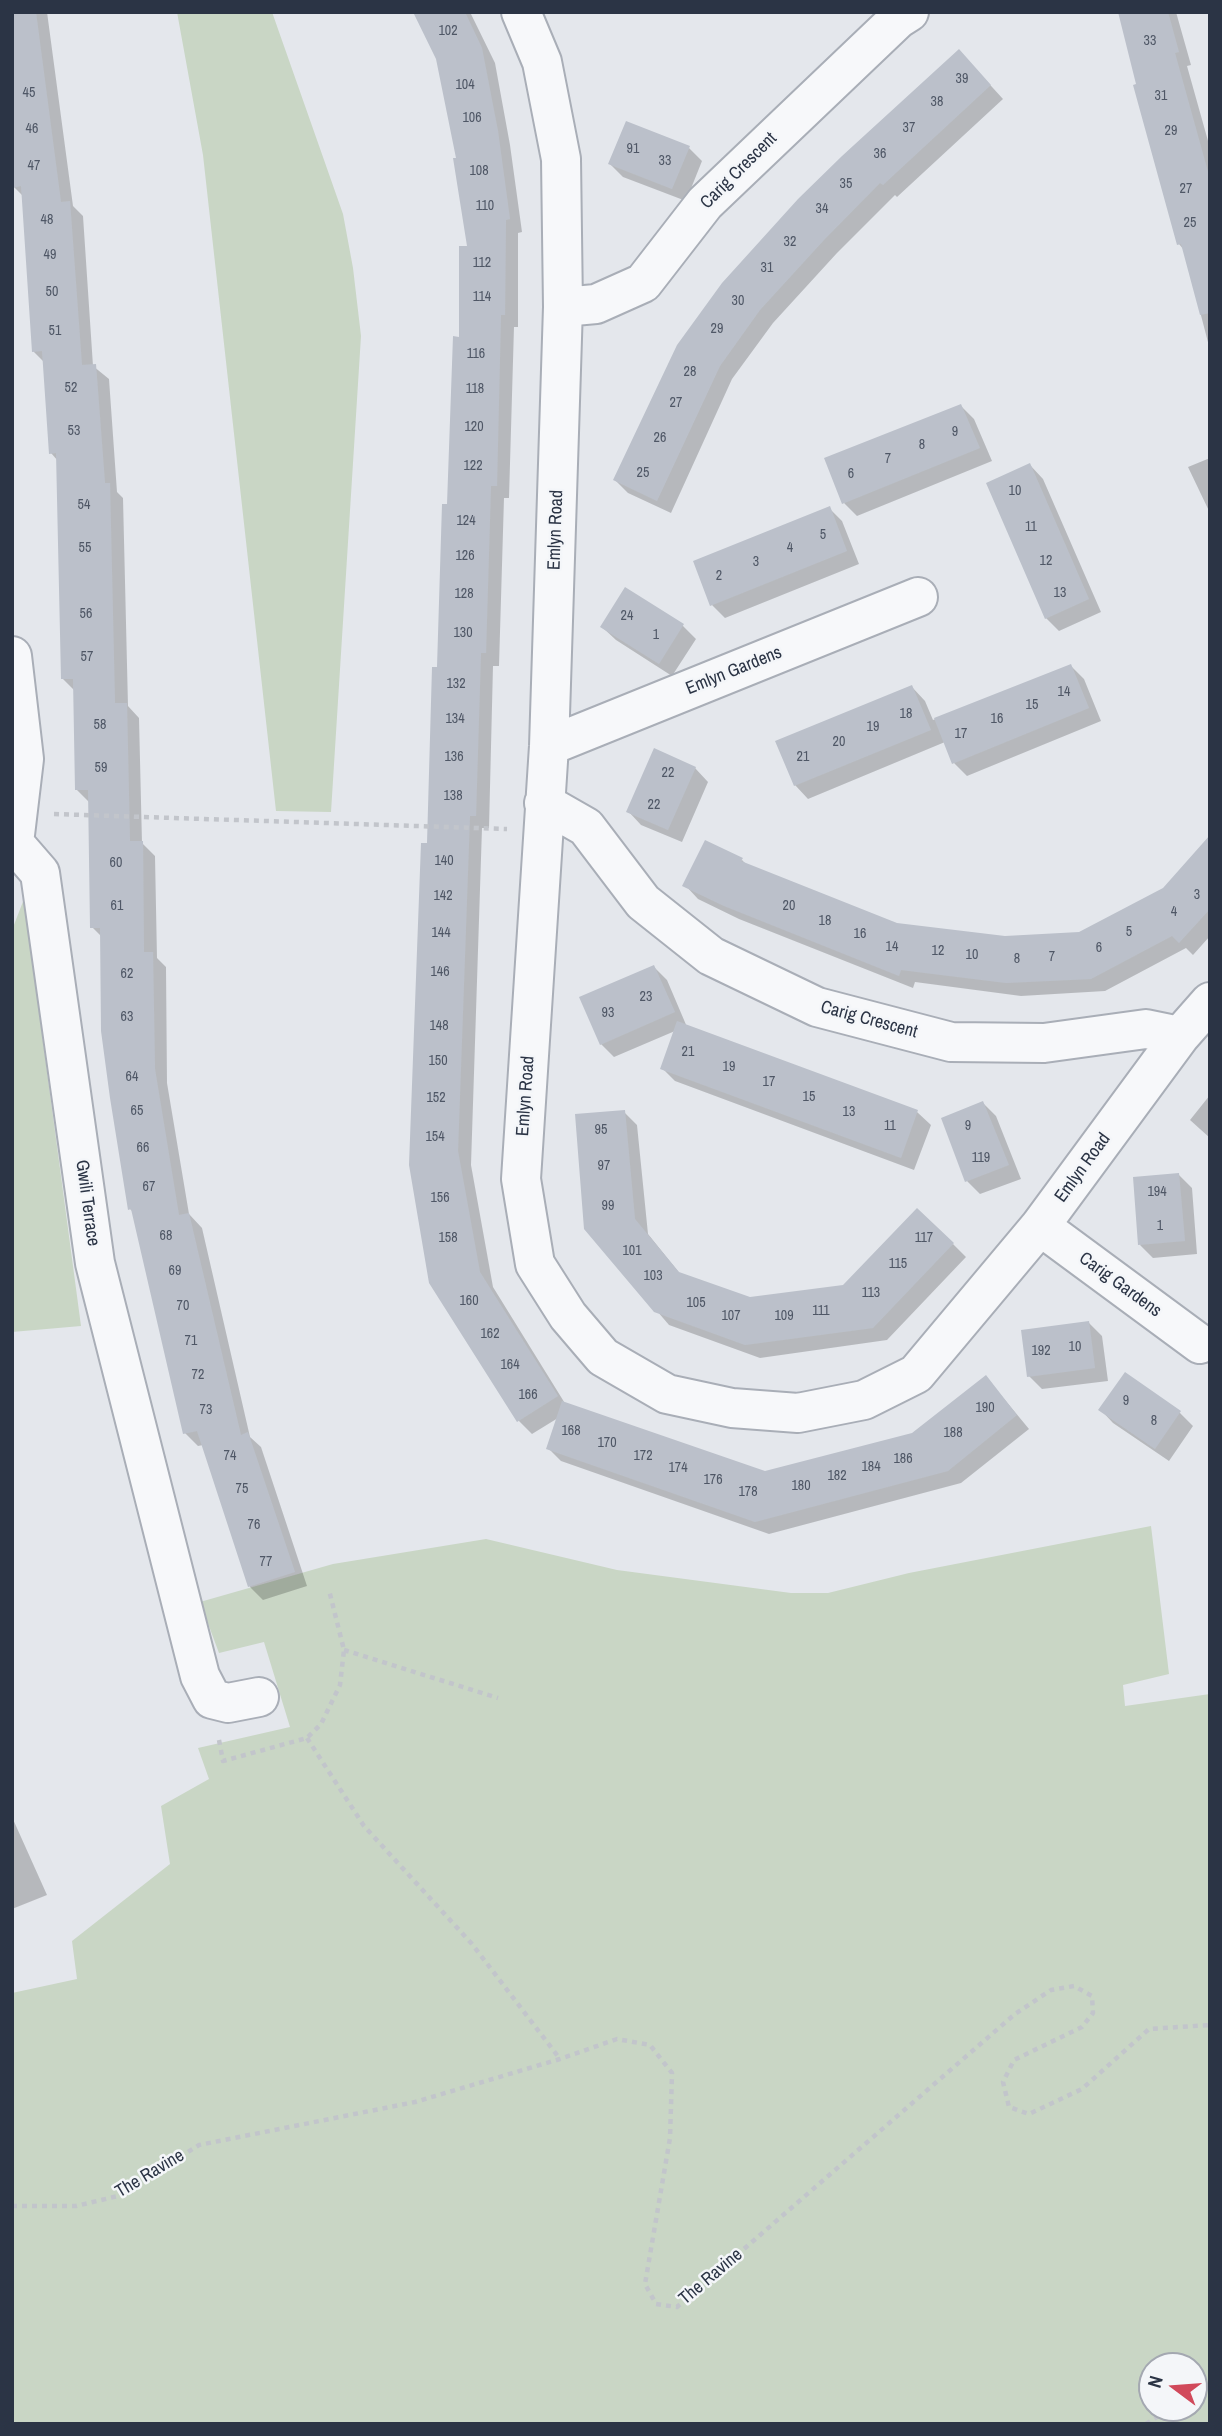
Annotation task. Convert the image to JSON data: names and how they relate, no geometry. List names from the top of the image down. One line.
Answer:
{"streets":{"street":["Carig Crescent","Emlyn Road","Emlyn Gardens","Gwili Terrace","Carig Gardens"],"path":["The Ravine"]},"crossings":[["Carig Crescent","Emlyn Road"],["Emlyn Road","Emlyn Gardens"],["Emlyn Road","Carig Gardens"]],"house_numbers":["102","33","39","104","45","31","38","106","37","46","29","91","36","33","47","108","35","27","110","34","48","25","32","49","112","31","50","114","30","29","51","116","28","52","118","27","120","53","9","26","8","7","122","25","6","10","54","124","11","5","55","4","126","12","3","2","13","128","56","24","130","1","57","132","14","15","18","134","16","58","19","17","20","136","21","59","22","138","22","140","60","3","142","61","20","4","18","5","144","16","14","6","12","10","7","8","146","62","23","93","63","148","21","150","19","64","17","15","152","65","13","11","9","95","154","66","119","97","67","194","156","99","1","68","158","117","101","115","69","103","113","160","105","70","111","107","109","162","71","10","192","164","72","166","9","190","73","8","168","188","170","74","172","186","184","174","182","176","180","75","178","76","77"],"north":"left"}
